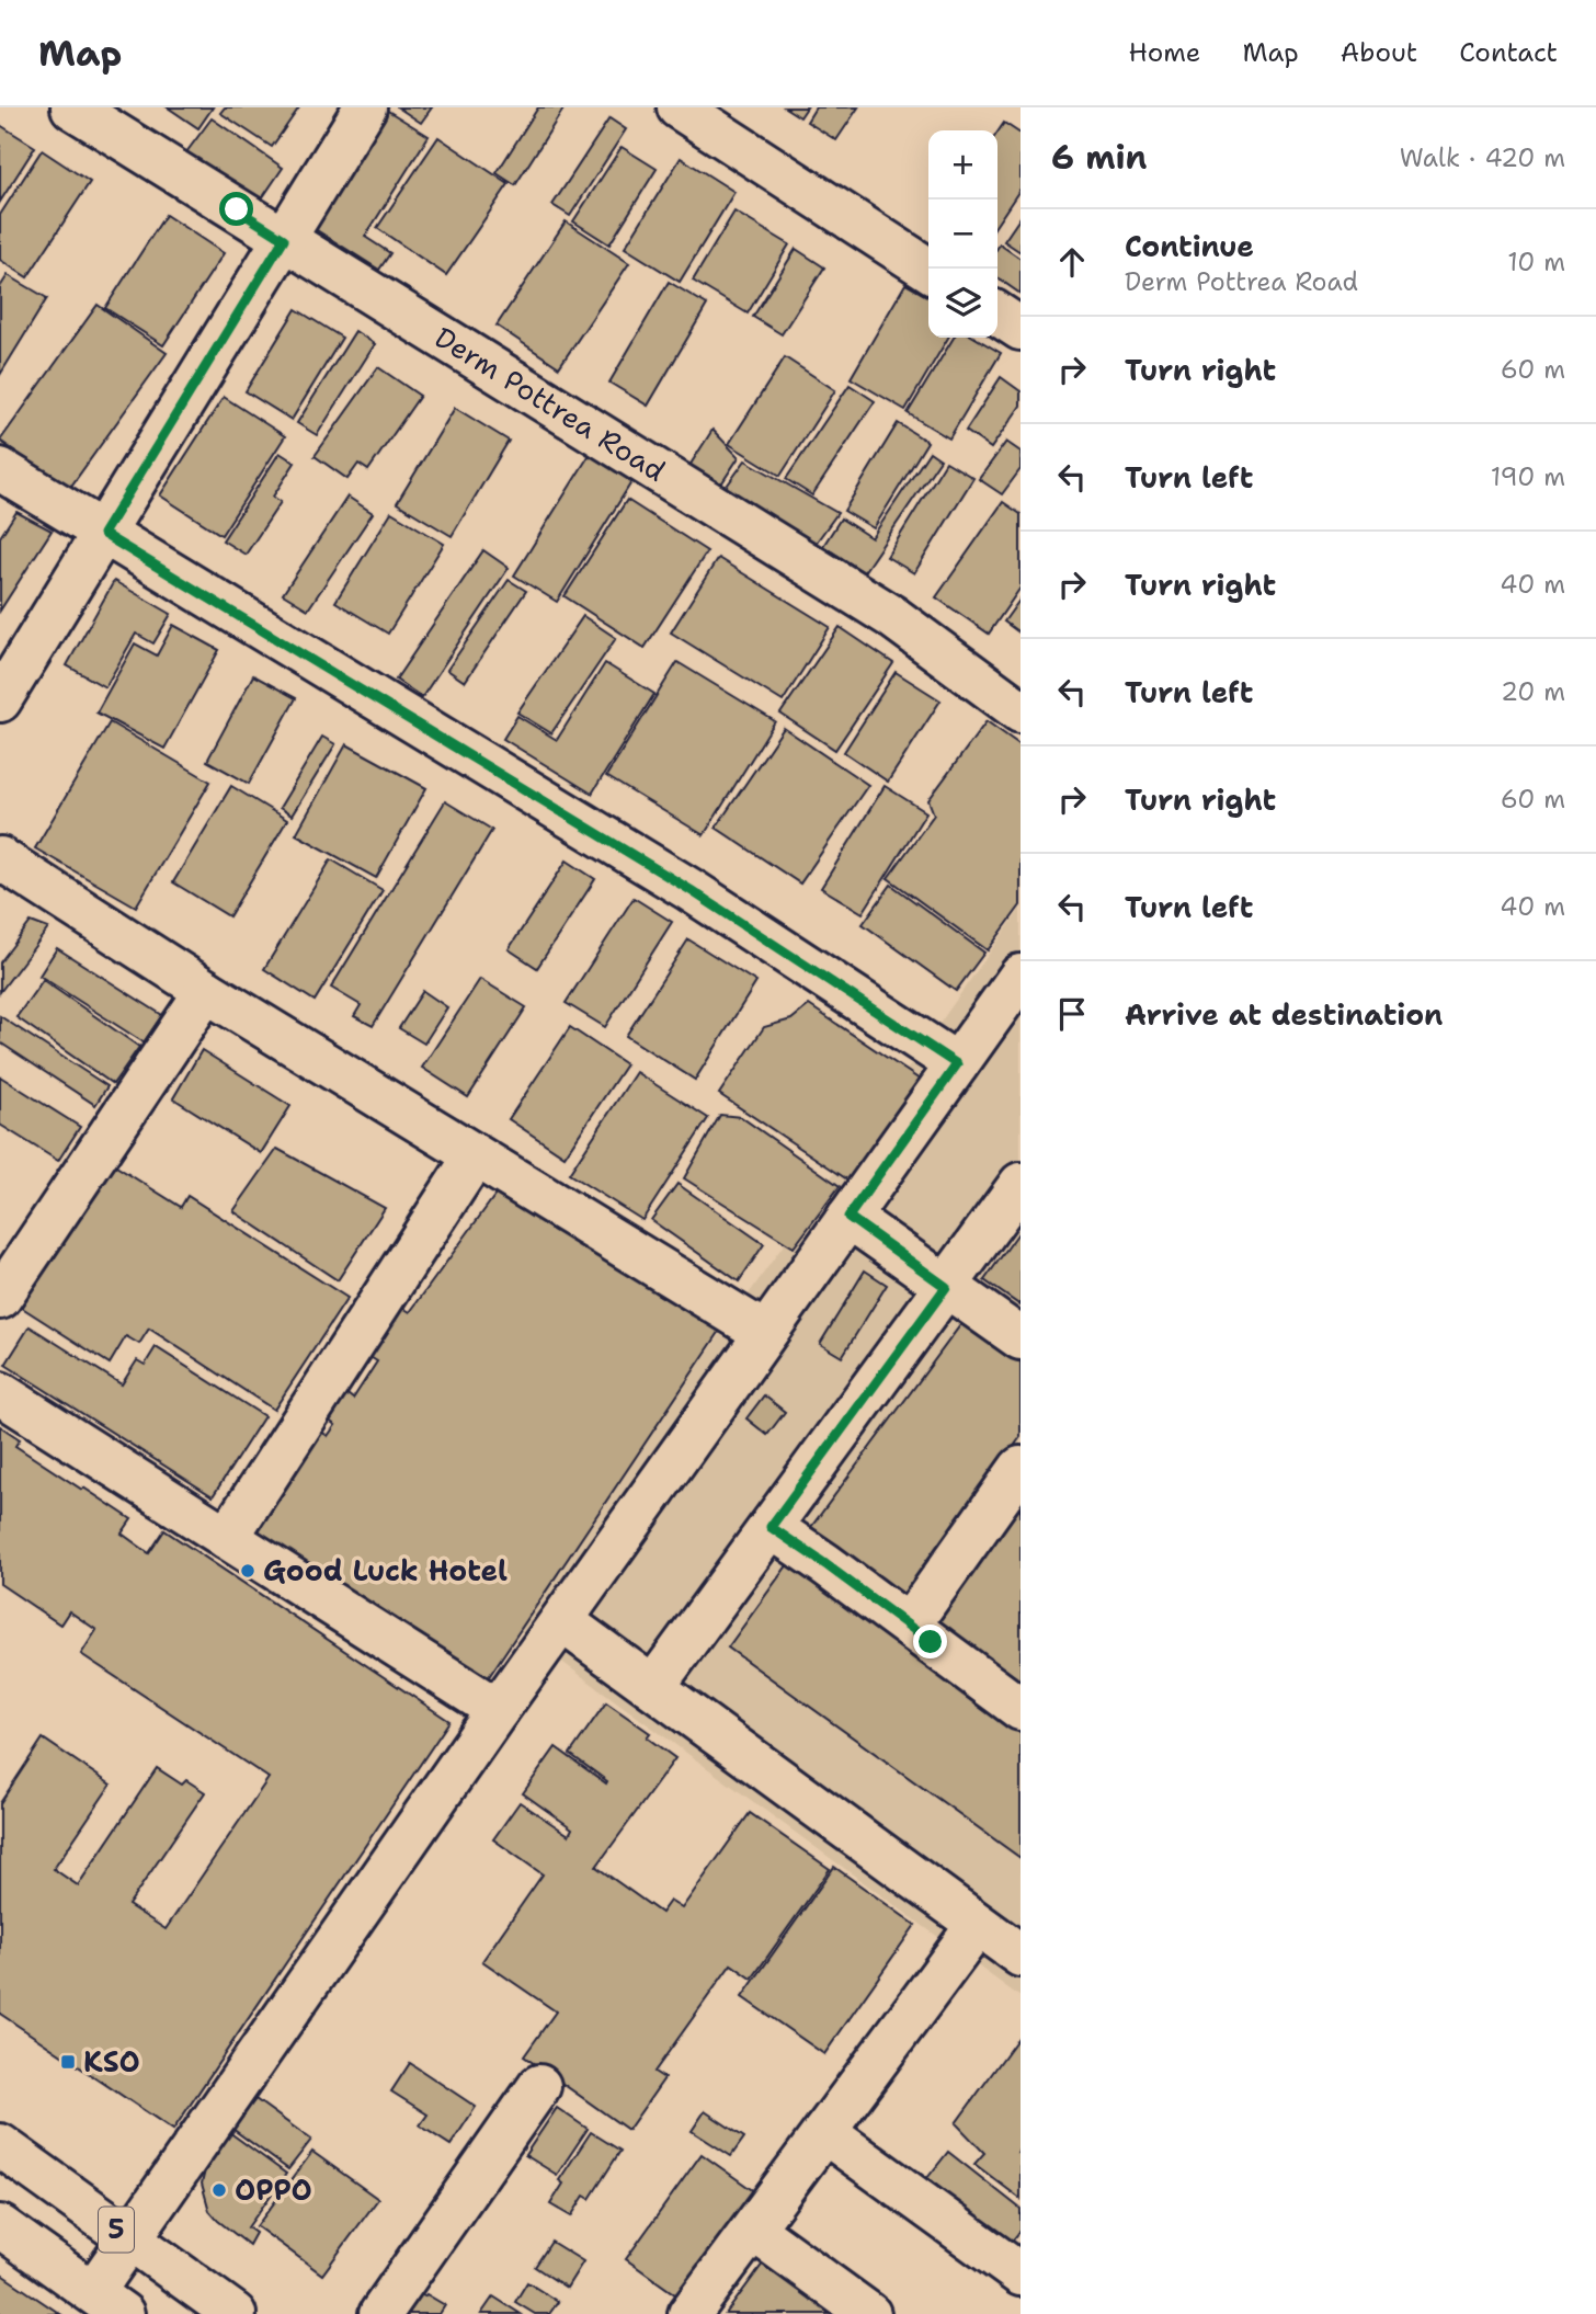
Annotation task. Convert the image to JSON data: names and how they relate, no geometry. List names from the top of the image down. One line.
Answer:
{"streets":{"main road":["Derm Pottrea Road","5"]},"places":{"other":["Good Luck Hotel","OPPO"],"transit":["KSO"]},"page":{"header":"Map","nav":["Home","Map","About","Contact"],"heading":["6 min","Walk · 420 m"],"map_buttons":["+","−"],"list":[["Continue","Derm Pottrea Road","10 m"],["Turn right","60 m"],["Turn left","190 m"],["Turn right","40 m"],["Turn left","20 m"],["Turn right","60 m"],["Turn left","40 m"],"Arrive at destination"]}}
